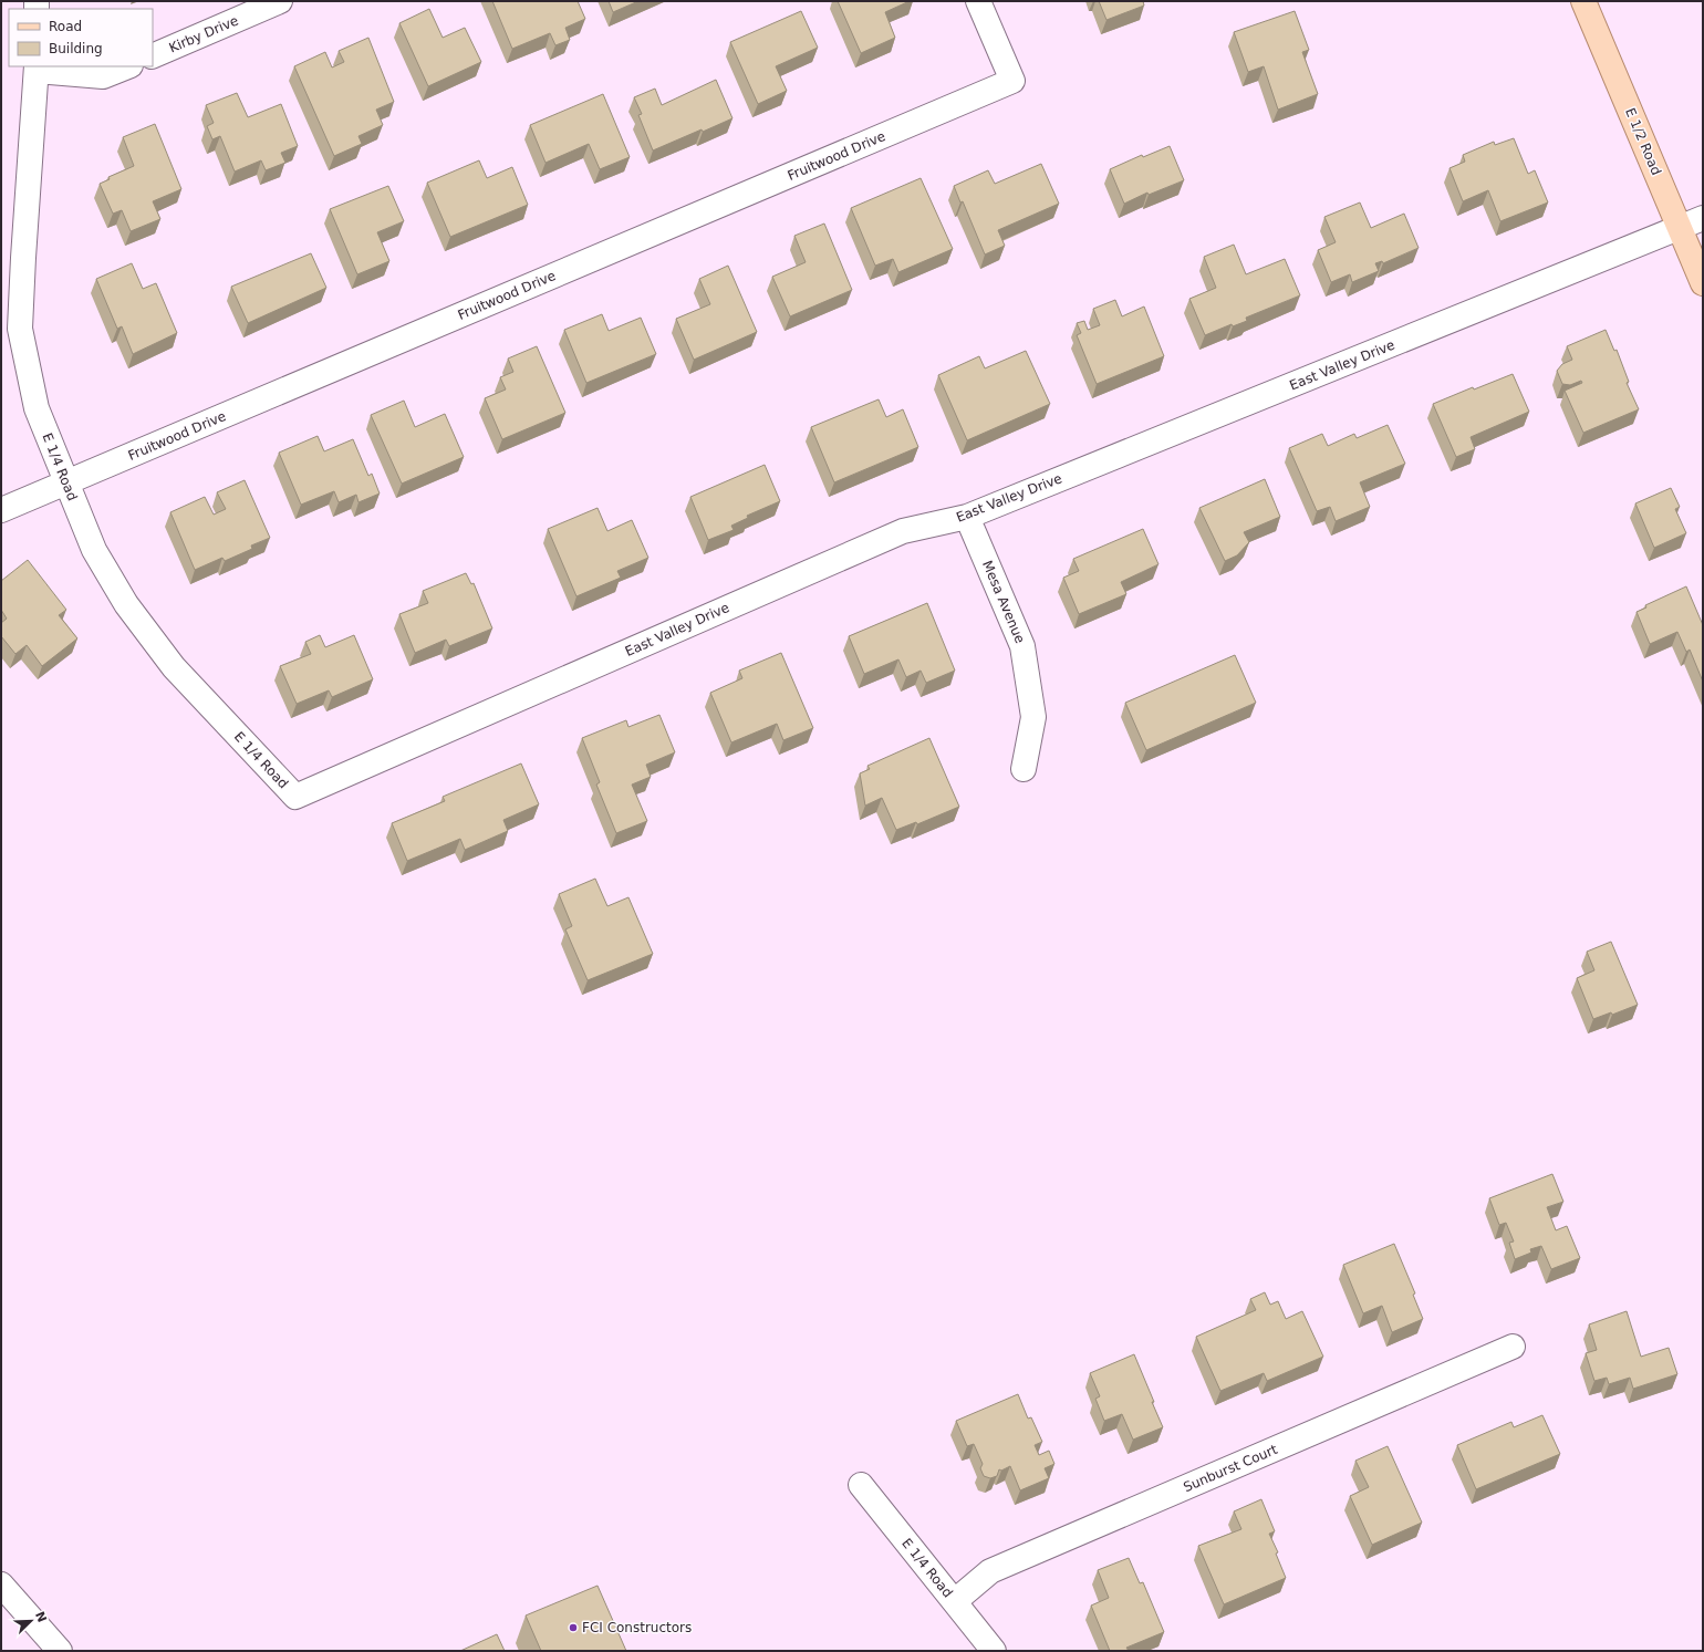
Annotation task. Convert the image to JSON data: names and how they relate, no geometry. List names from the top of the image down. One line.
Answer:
{"streets":{"main road":["E 1/2 Road"],"street":["Kirby Drive","Fruitwood Drive","East Valley Drive","E 1/4 Road","Mesa Avenue","Sunburst Court"]},"crossings":[["E 1/2 Road","East Valley Drive"],["Fruitwood Drive","E 1/4 Road"],["East Valley Drive","E 1/4 Road"],["East Valley Drive","Mesa Avenue"],["E 1/4 Road","Sunburst Court"]],"places":["FCI Constructors"],"legend":["Road","Building"],"north":"top right"}
